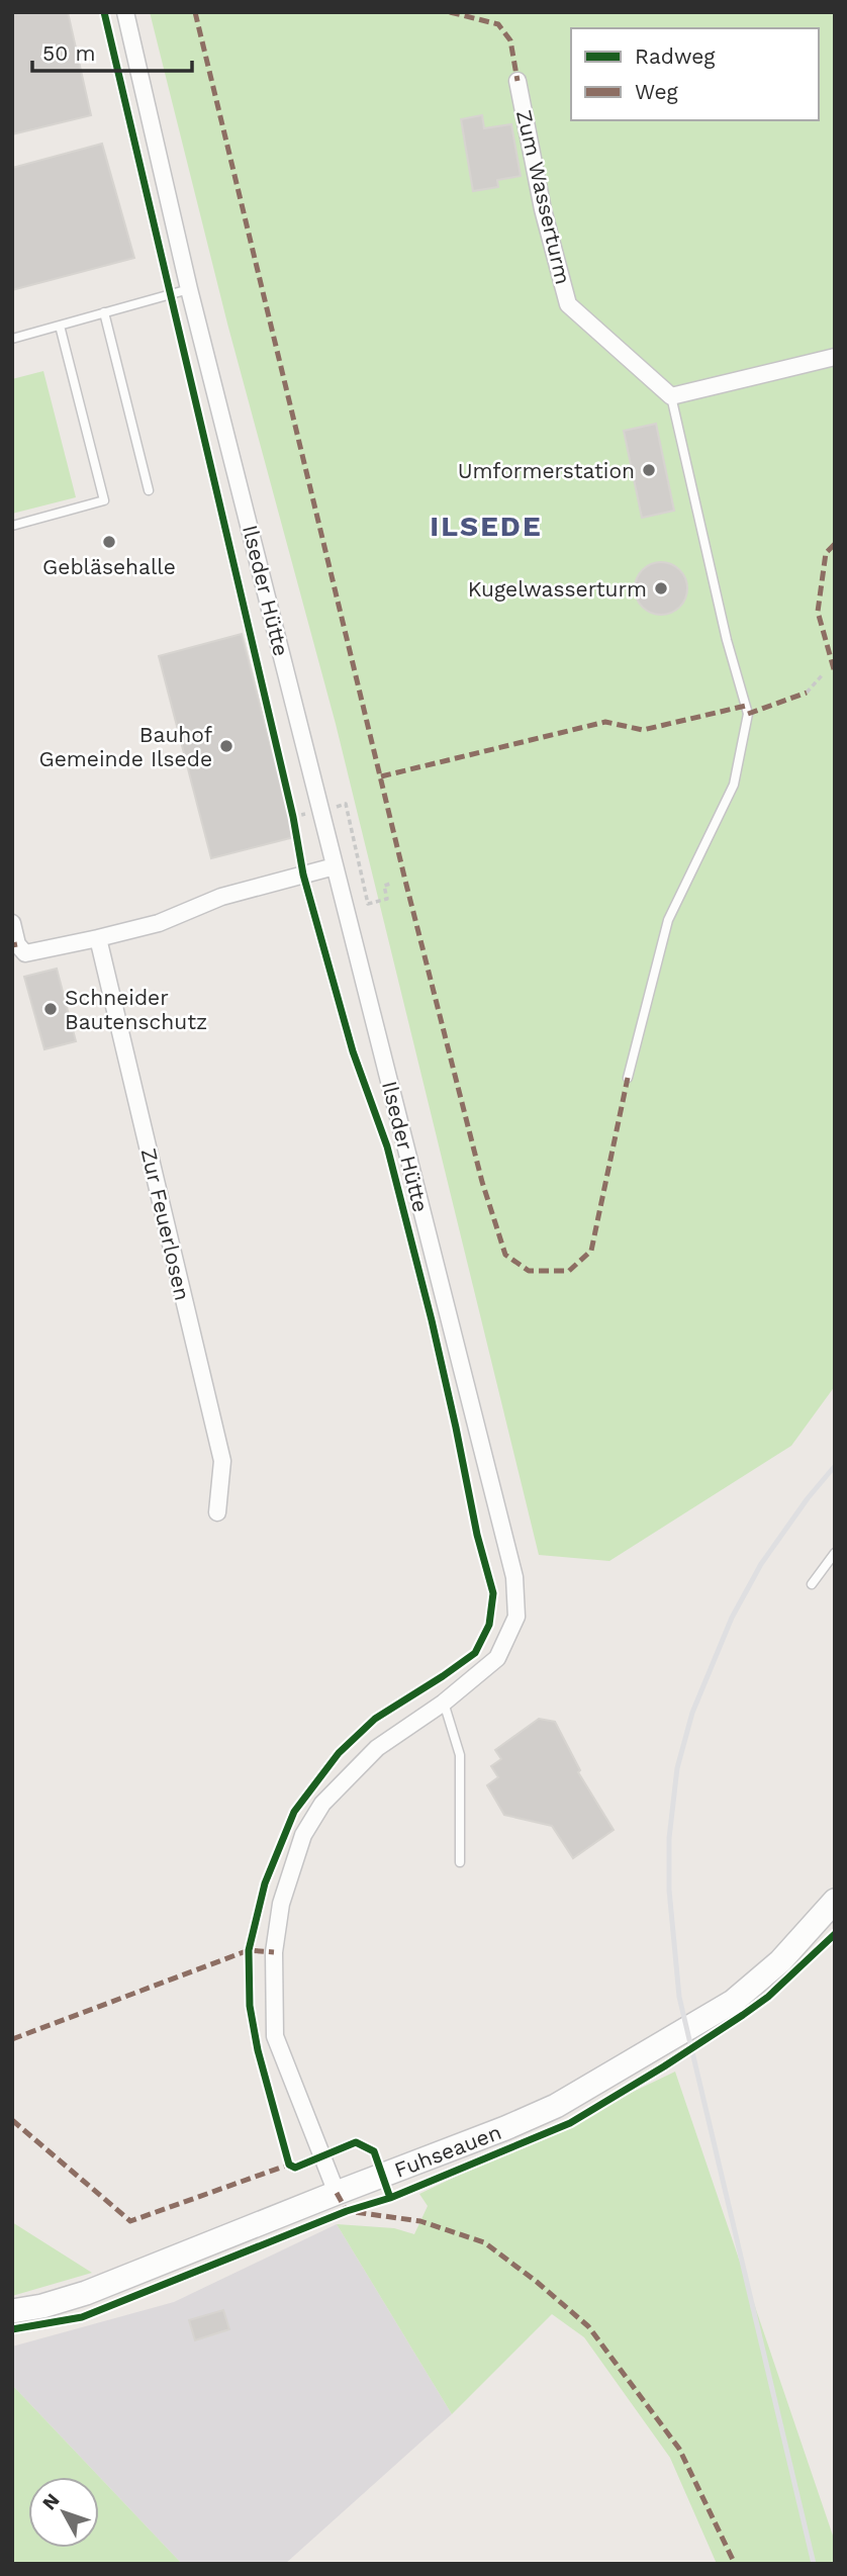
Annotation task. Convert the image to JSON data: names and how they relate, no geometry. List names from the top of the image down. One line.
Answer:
{"streets":{"street":["Zum Wasserturm","Ilseder Hütte","Zur Feuerlosen","Fuhseauen"]},"crossings":[["Ilseder Hütte","Fuhseauen"]],"districts":["ILSEDE"],"places":["Umformerstation","Gebläsehalle","Kugelwasserturm","Bauhof Gemeinde Ilsede","Schneider Bautenschutz"],"legend":["Radweg","Weg"],"scale_bar":"50 m","north":"top left"}
